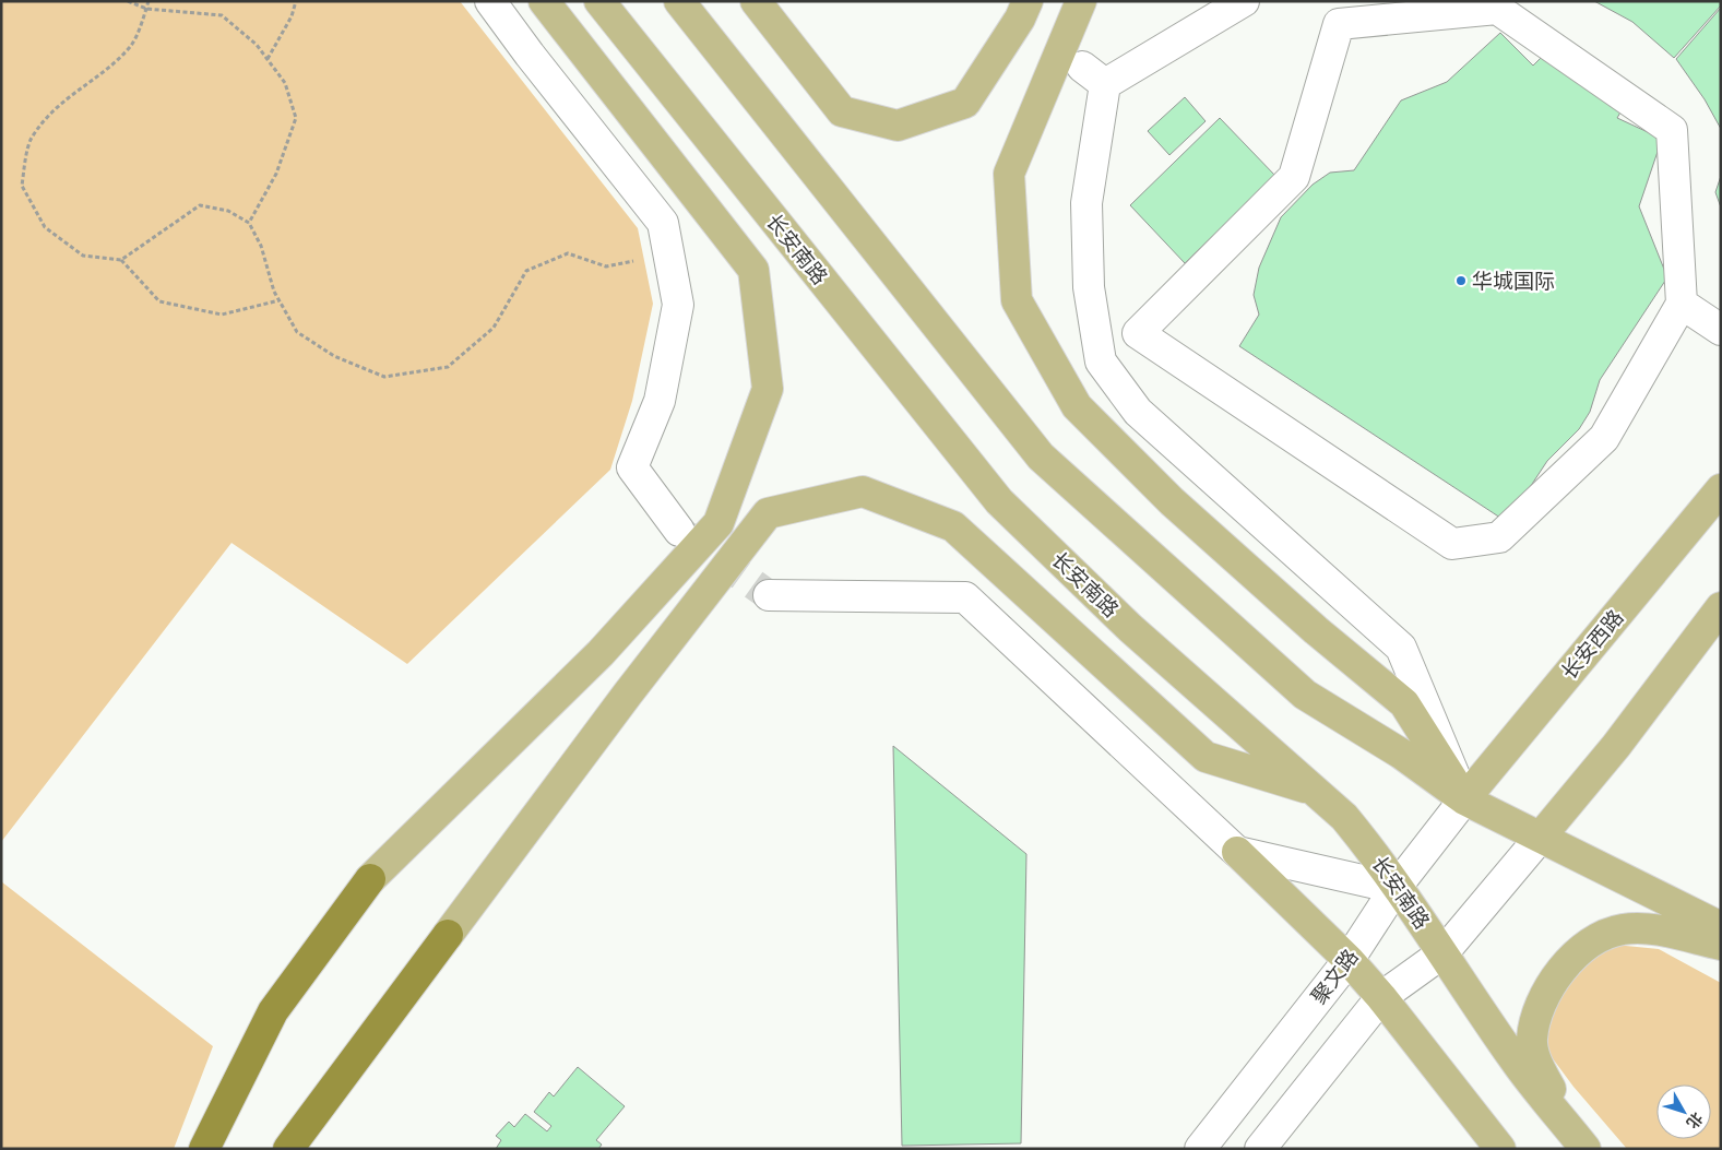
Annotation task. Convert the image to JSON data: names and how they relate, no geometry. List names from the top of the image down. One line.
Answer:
{"streets":{"main road":["长安南路","长安西路"],"street":["聚文路"]},"crossings":[["长安南路","聚文路"],["长安西路","聚文路"]],"places":["华城国际"],"north":"bottom right"}
